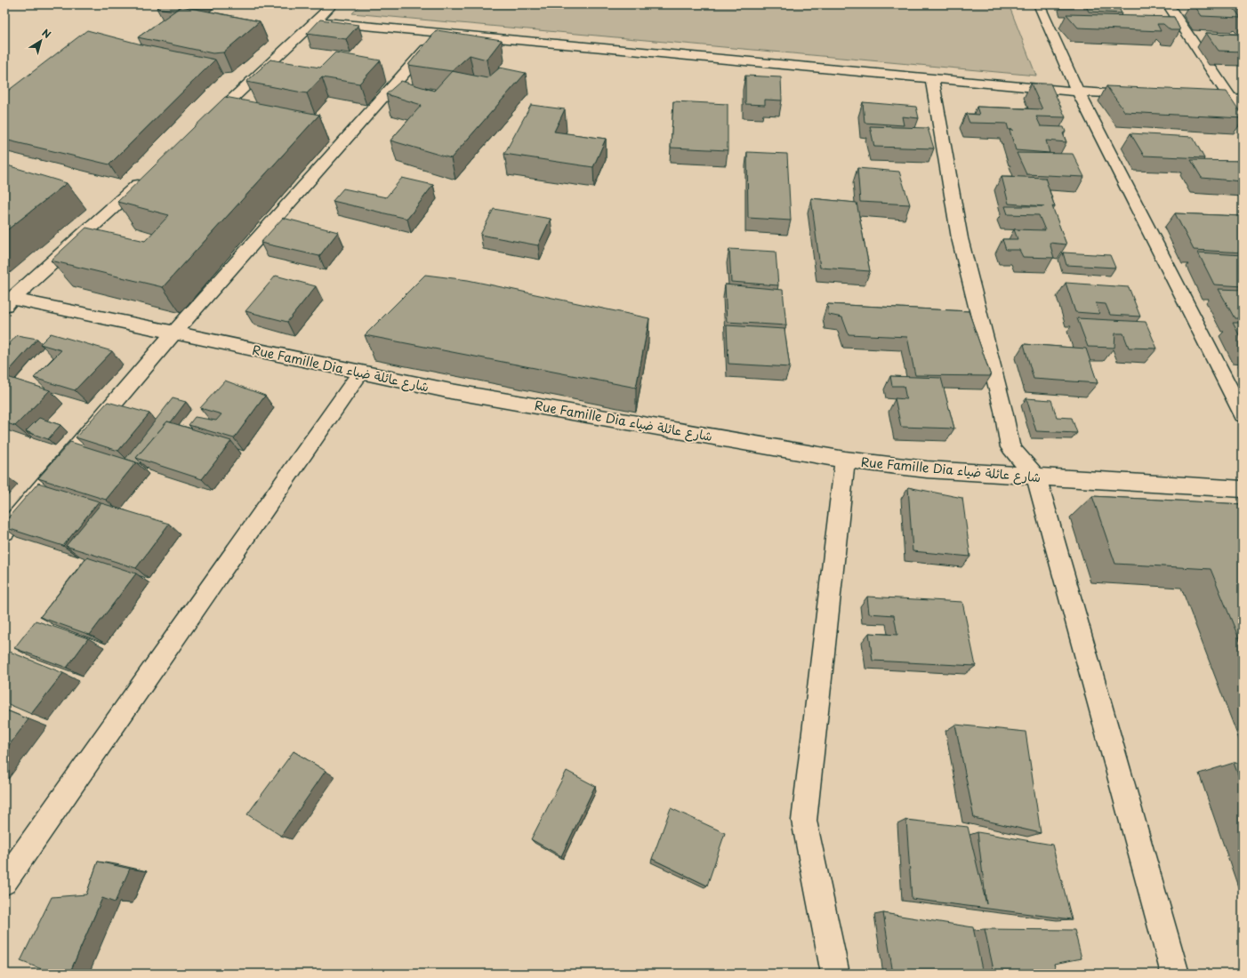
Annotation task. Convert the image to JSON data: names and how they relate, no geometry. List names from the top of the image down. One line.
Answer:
{"streets":{"street":["Rue Famille Dia شارع عائلة ضياء"]},"north":"top right"}
